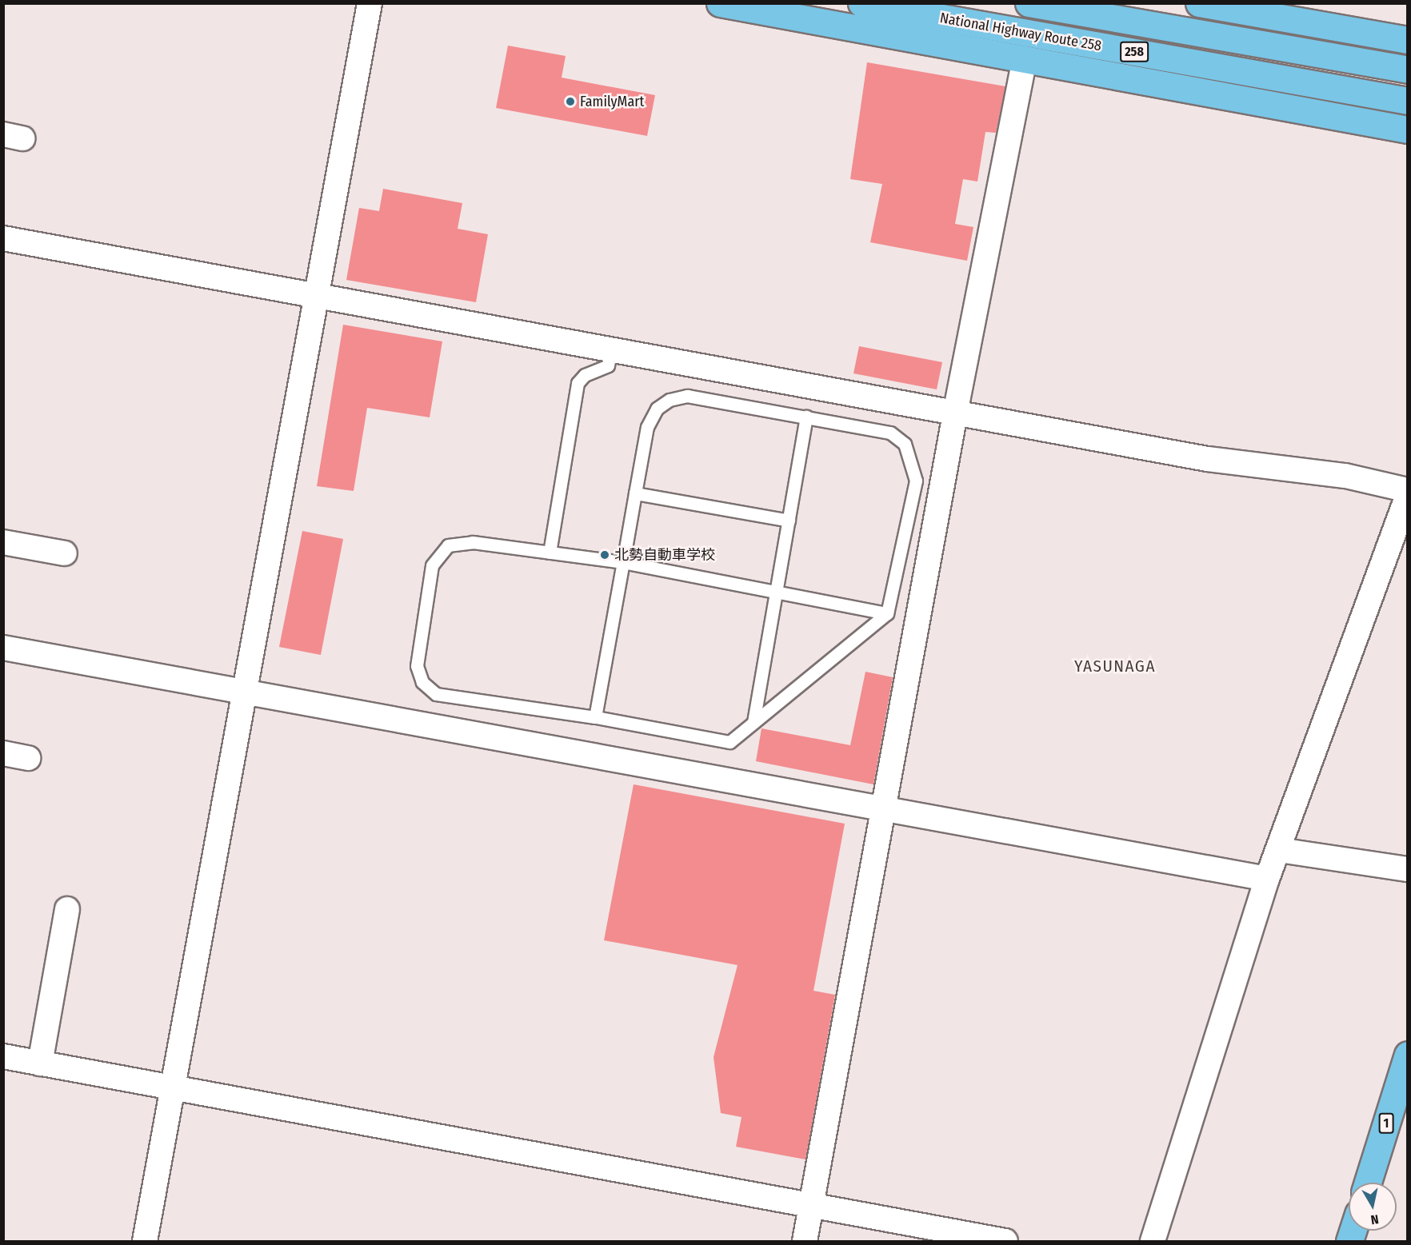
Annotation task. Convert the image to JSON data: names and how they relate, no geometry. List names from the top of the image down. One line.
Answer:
{"streets":{"highway":["National Highway Route 258","258","1"]},"districts":["YASUNAGA"],"places":["FamilyMart","北勢自動車学校"],"north":"bottom"}
